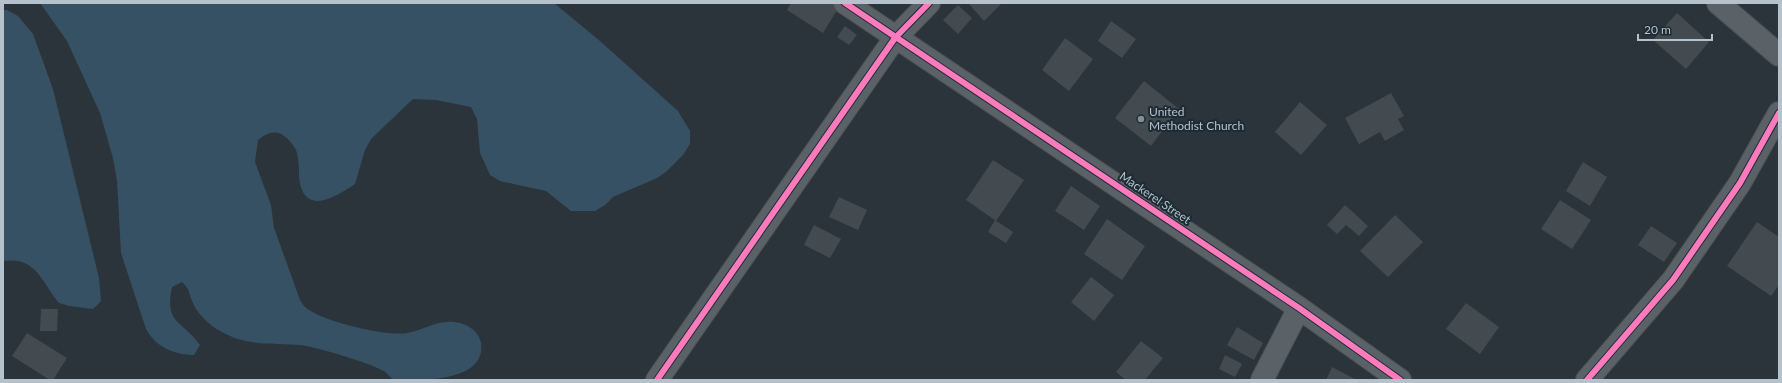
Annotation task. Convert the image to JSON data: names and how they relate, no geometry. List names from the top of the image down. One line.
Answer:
{"streets":{"street":["Mackerel Street"]},"places":["United Methodist Church"],"scale_bar":"20 m"}
